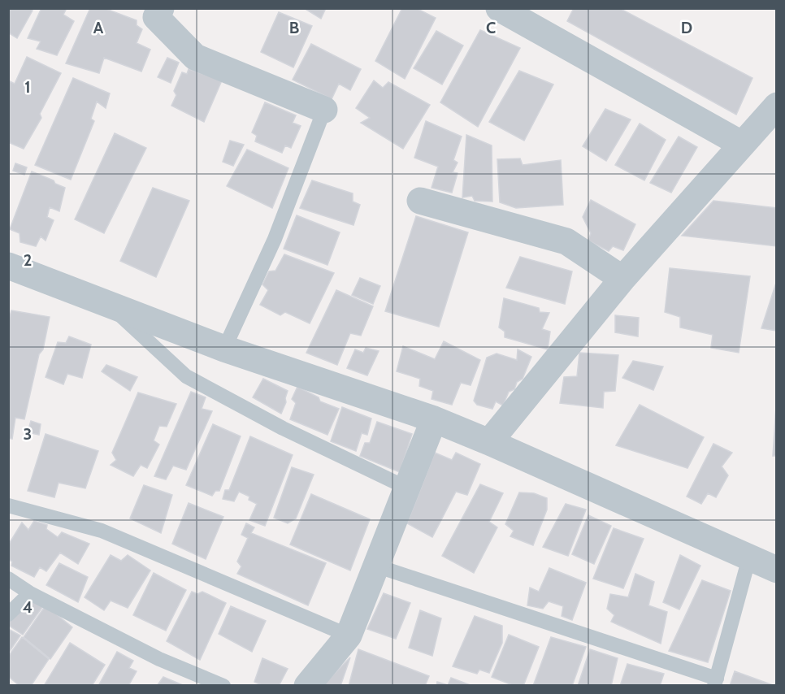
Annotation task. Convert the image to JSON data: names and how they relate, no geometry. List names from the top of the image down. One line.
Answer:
{"grid":{"columns":["A","B","C","D"],"rows":["1","2","3","4"]}}
